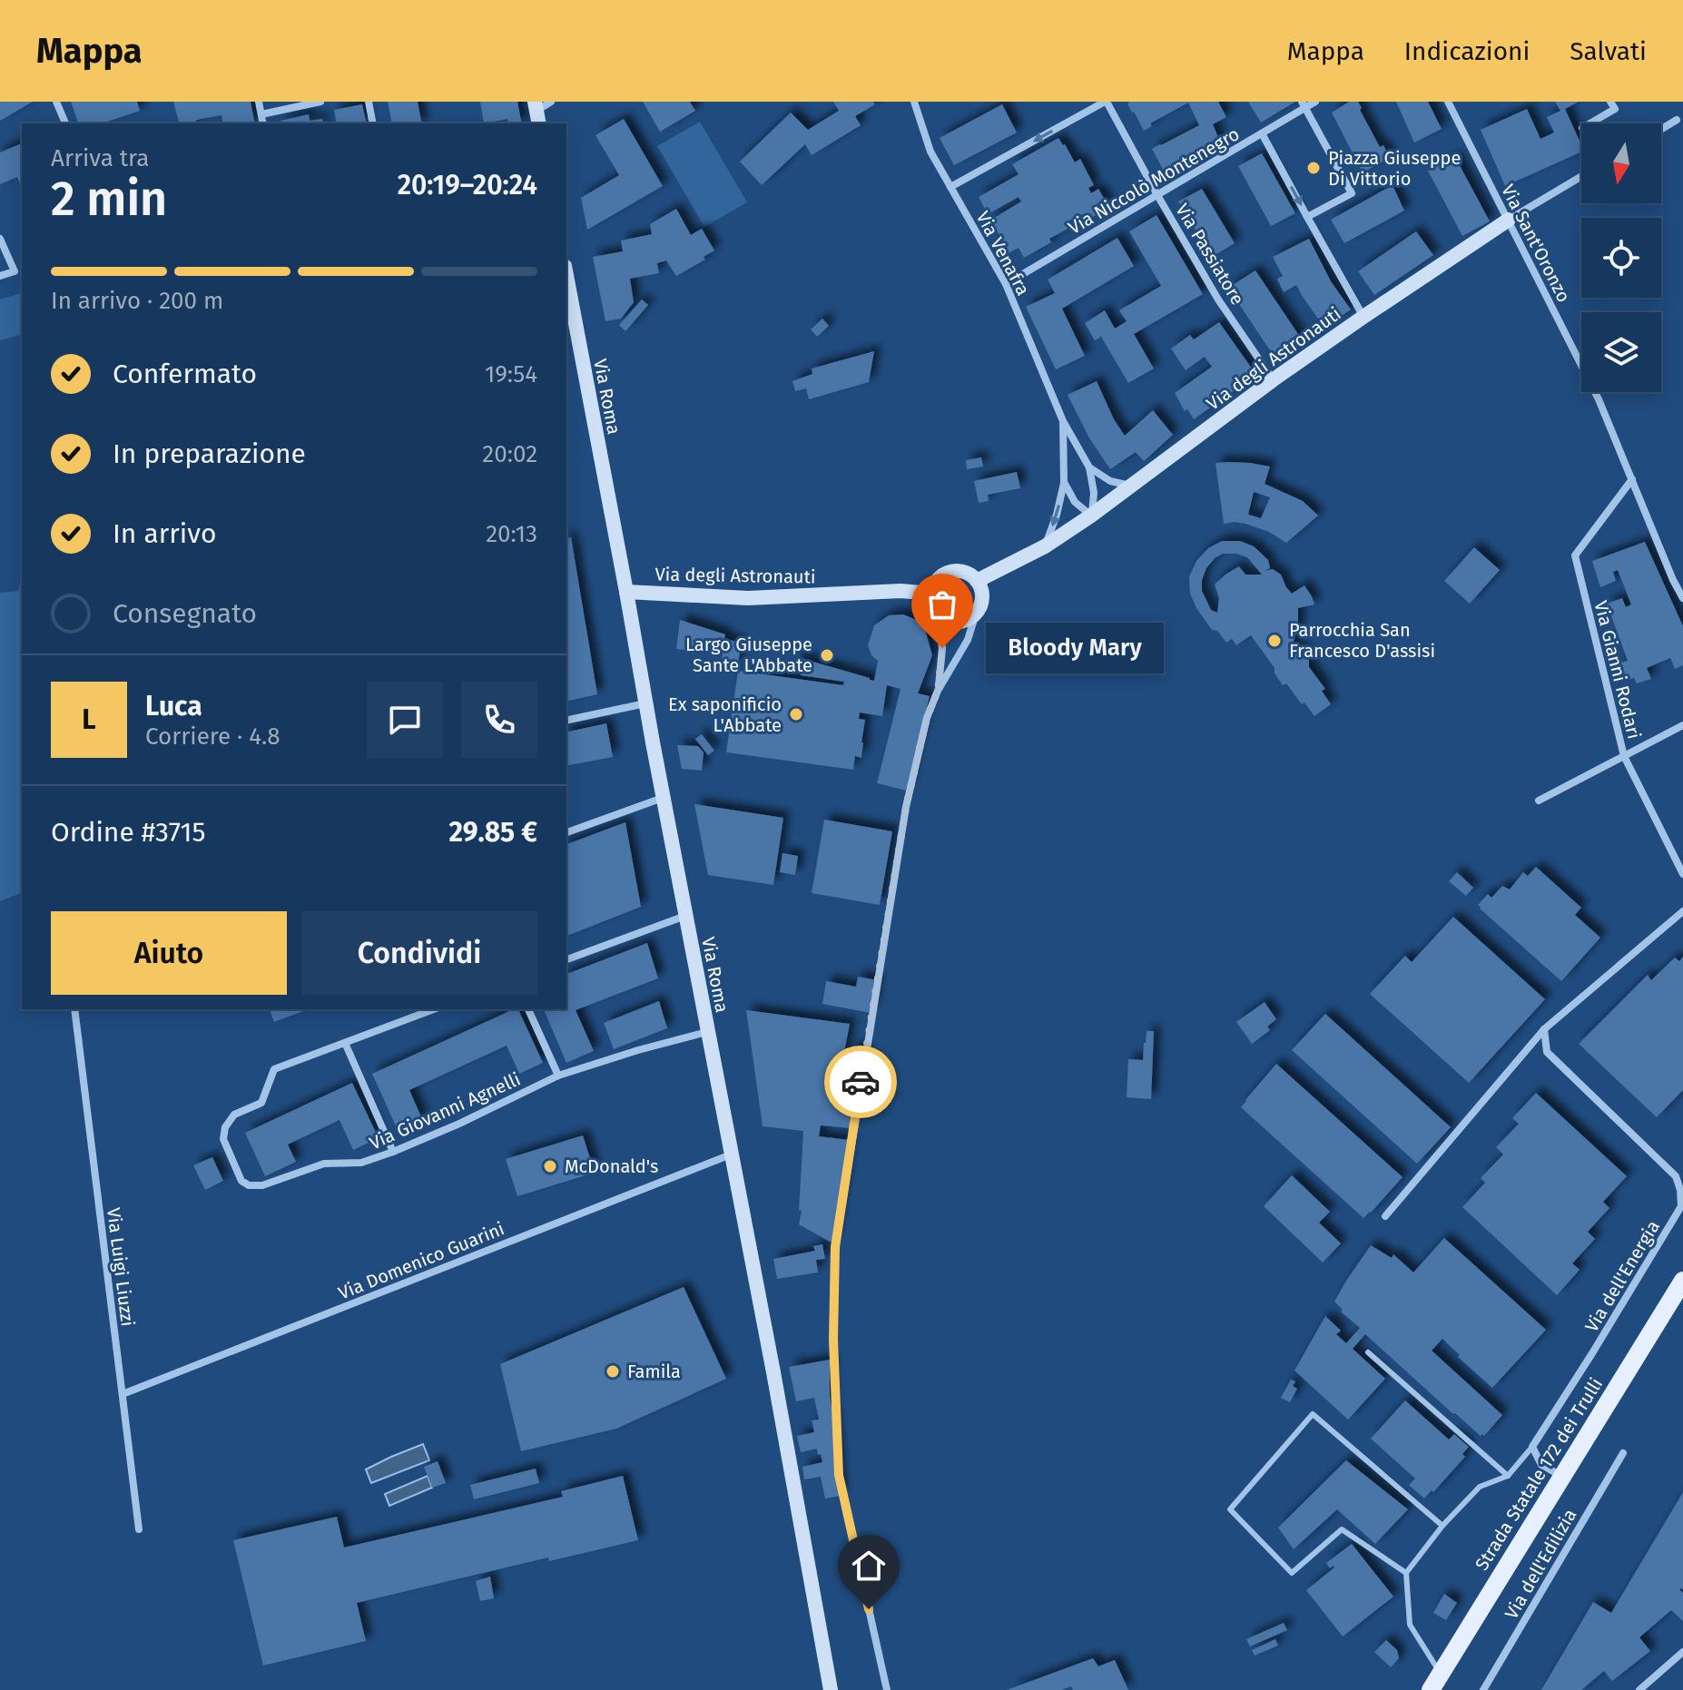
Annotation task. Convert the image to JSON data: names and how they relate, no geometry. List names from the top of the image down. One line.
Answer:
{"streets":{"main road":["Strada Statale 172 dei Trulli"],"street":["Via Niccolò Montenegro","Via Sant'Oronzo","Via Venafra","Via Passiatore","Via degli Astronauti","Via Roma","Via Gianni Rodari","Via Giovanni Agnelli","Via Domenico Guarini","Via Luigi Liuzzi","Via dell'Energia","Via dell'Edilizia"]},"crossings":[["Via Niccolò Montenegro","Via Venafra"],["Via Niccolò Montenegro","Via Passiatore"],["Via Sant'Oronzo","Via degli Astronauti"],["Via Sant'Oronzo","Via Gianni Rodari"],["Via Venafra","Via degli Astronauti"],["Via Passiatore","Via degli Astronauti"],["Via degli Astronauti","Via Roma"],["Via Roma","Via Giovanni Agnelli"],["Via Roma","Via Domenico Guarini"],["Via Domenico Guarini","Via Luigi Liuzzi"]],"places":["Piazza Giuseppe Di Vittorio","Parrocchia San Francesco D'assisi","Bloody Mary","Largo Giuseppe Sante L'Abbate","Ex saponificio L'Abbate","McDonald's","Famila"],"north":"bottom","page":{"header":"Mappa","nav":["Mappa","Indicazioni","Salvati"],"heading":["2 min","Arriva tra","20:19–20:24"],"panel":["Luca","Corriere · 4.8","Ordine #3715","29.85 €"],"bar":"In arrivo · 200 m","list":[["Confermato","19:54"],["In preparazione","20:02"],["In arrivo","20:13"],"Consegnato"],"bubble":"Bloody Mary","round":"L","buttons":["Aiuto","Condividi"]}}
